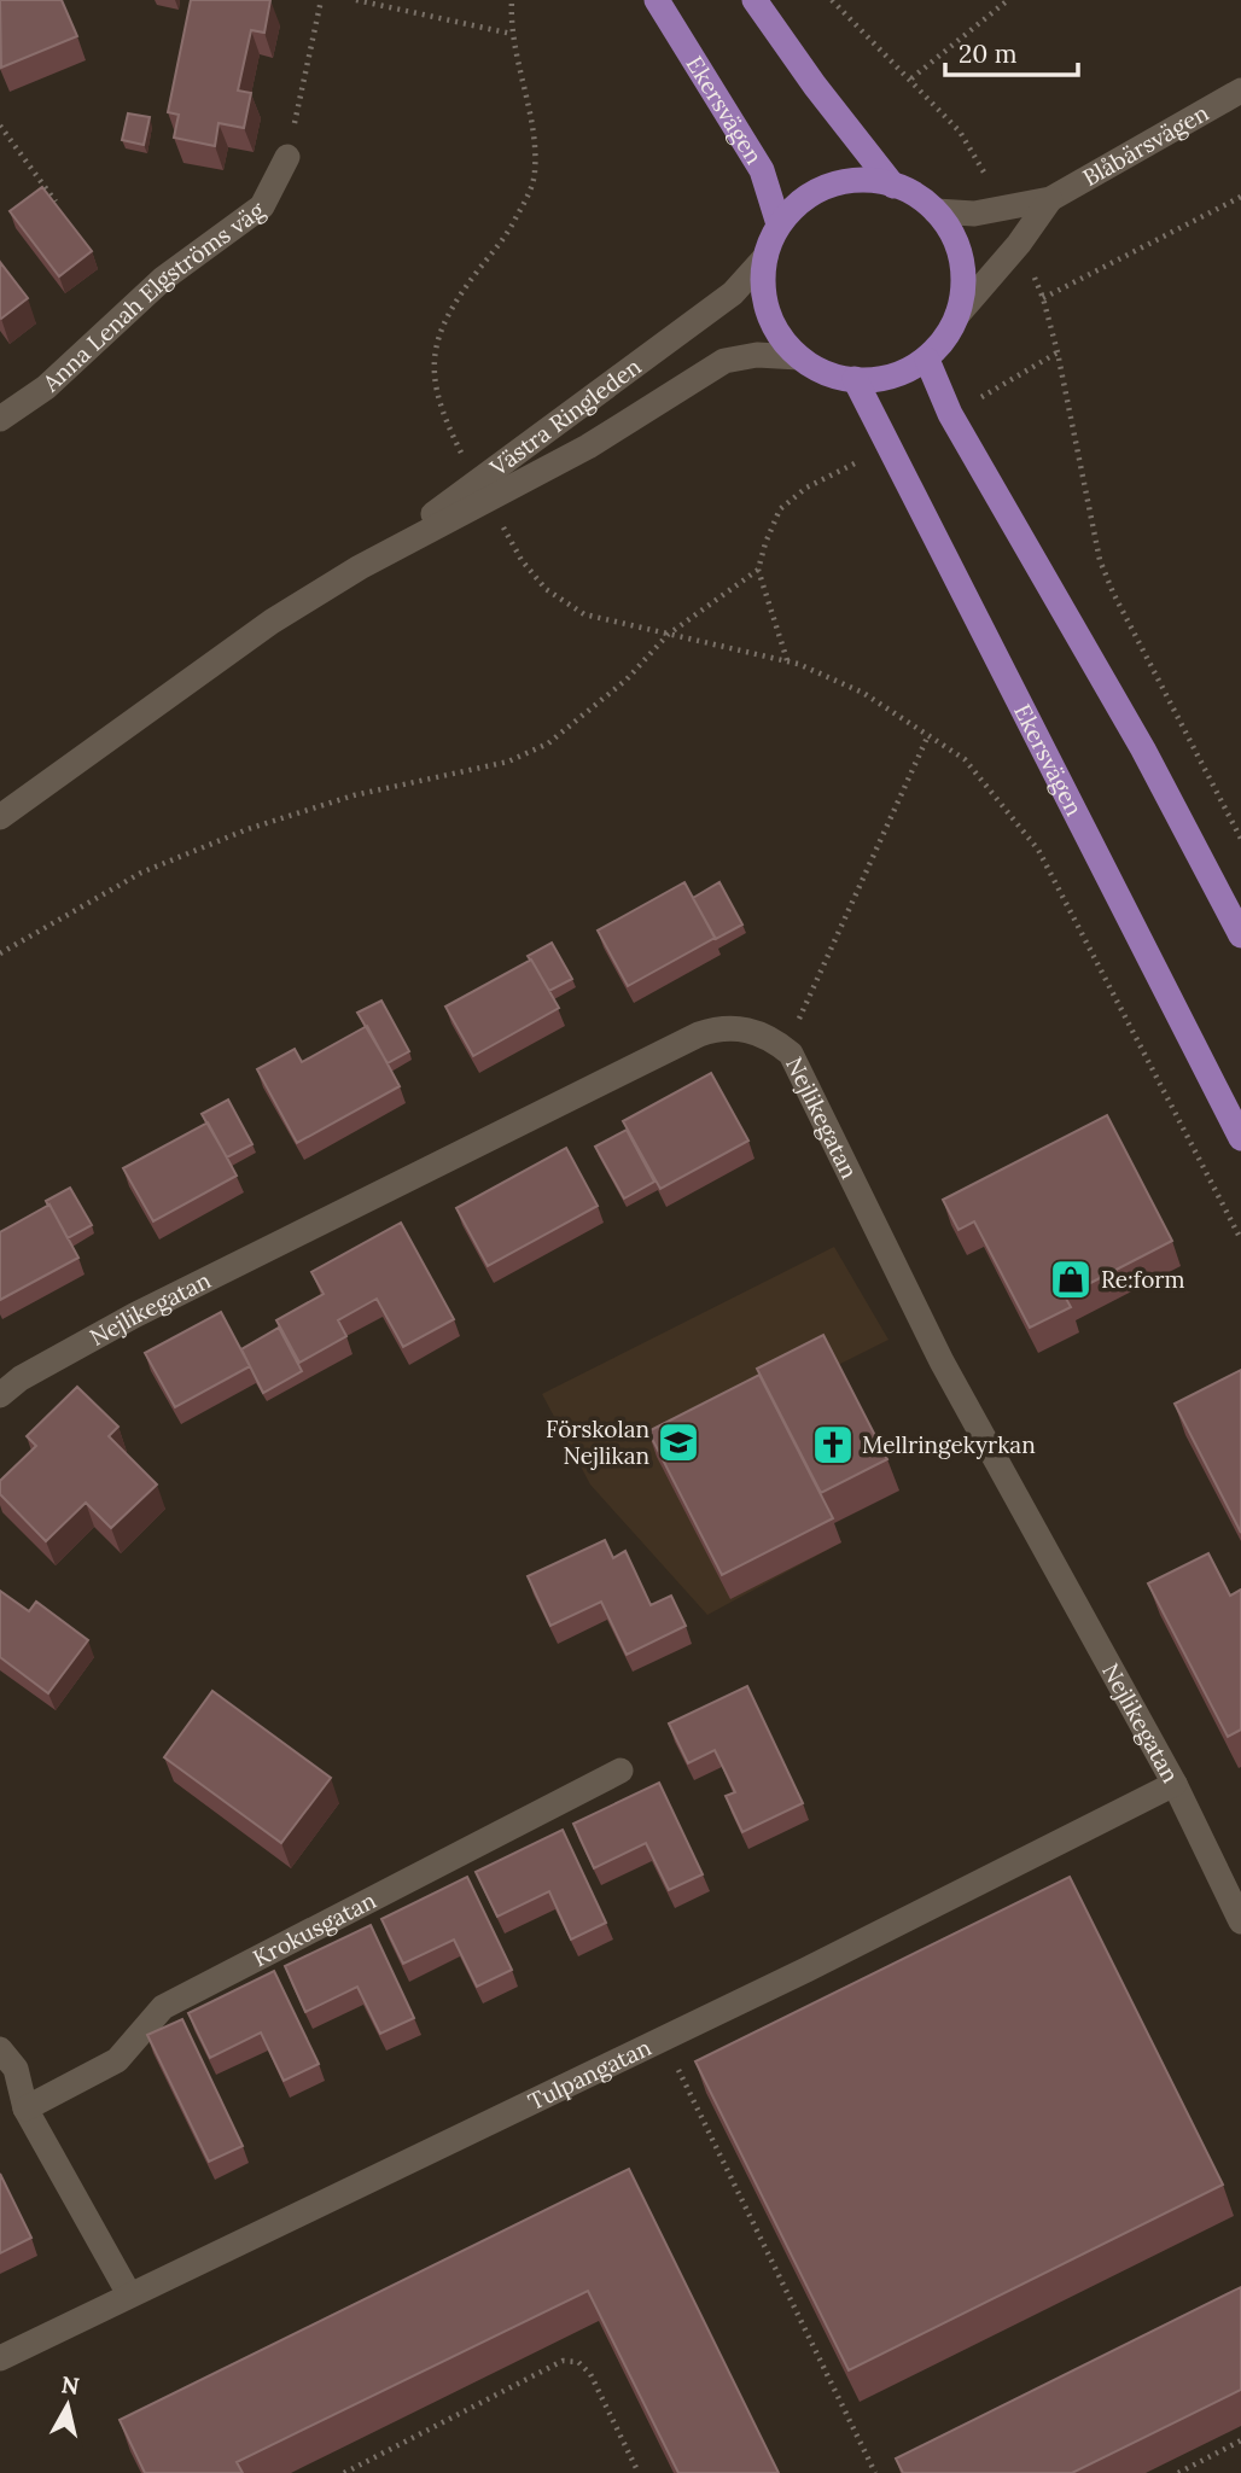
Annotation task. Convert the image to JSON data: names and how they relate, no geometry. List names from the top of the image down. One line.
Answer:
{"streets":{"main road":["Ekersvägen"],"street":["Blåbärsvägen","Anna Lenah Elgströms väg","Västra Ringleden","Nejlikegatan","Krokusgatan","Tulpangatan"]},"crossings":[["Ekersvägen","Blåbärsvägen"],["Ekersvägen","Västra Ringleden"],["Blåbärsvägen","Västra Ringleden"],["Nejlikegatan","Tulpangatan"]],"places":{"shop":["Re:form"],"school or university":["Förskolan Nejlikan"],"church":["Mellringekyrkan"]},"scale_bar":"20 m","north":"top"}
